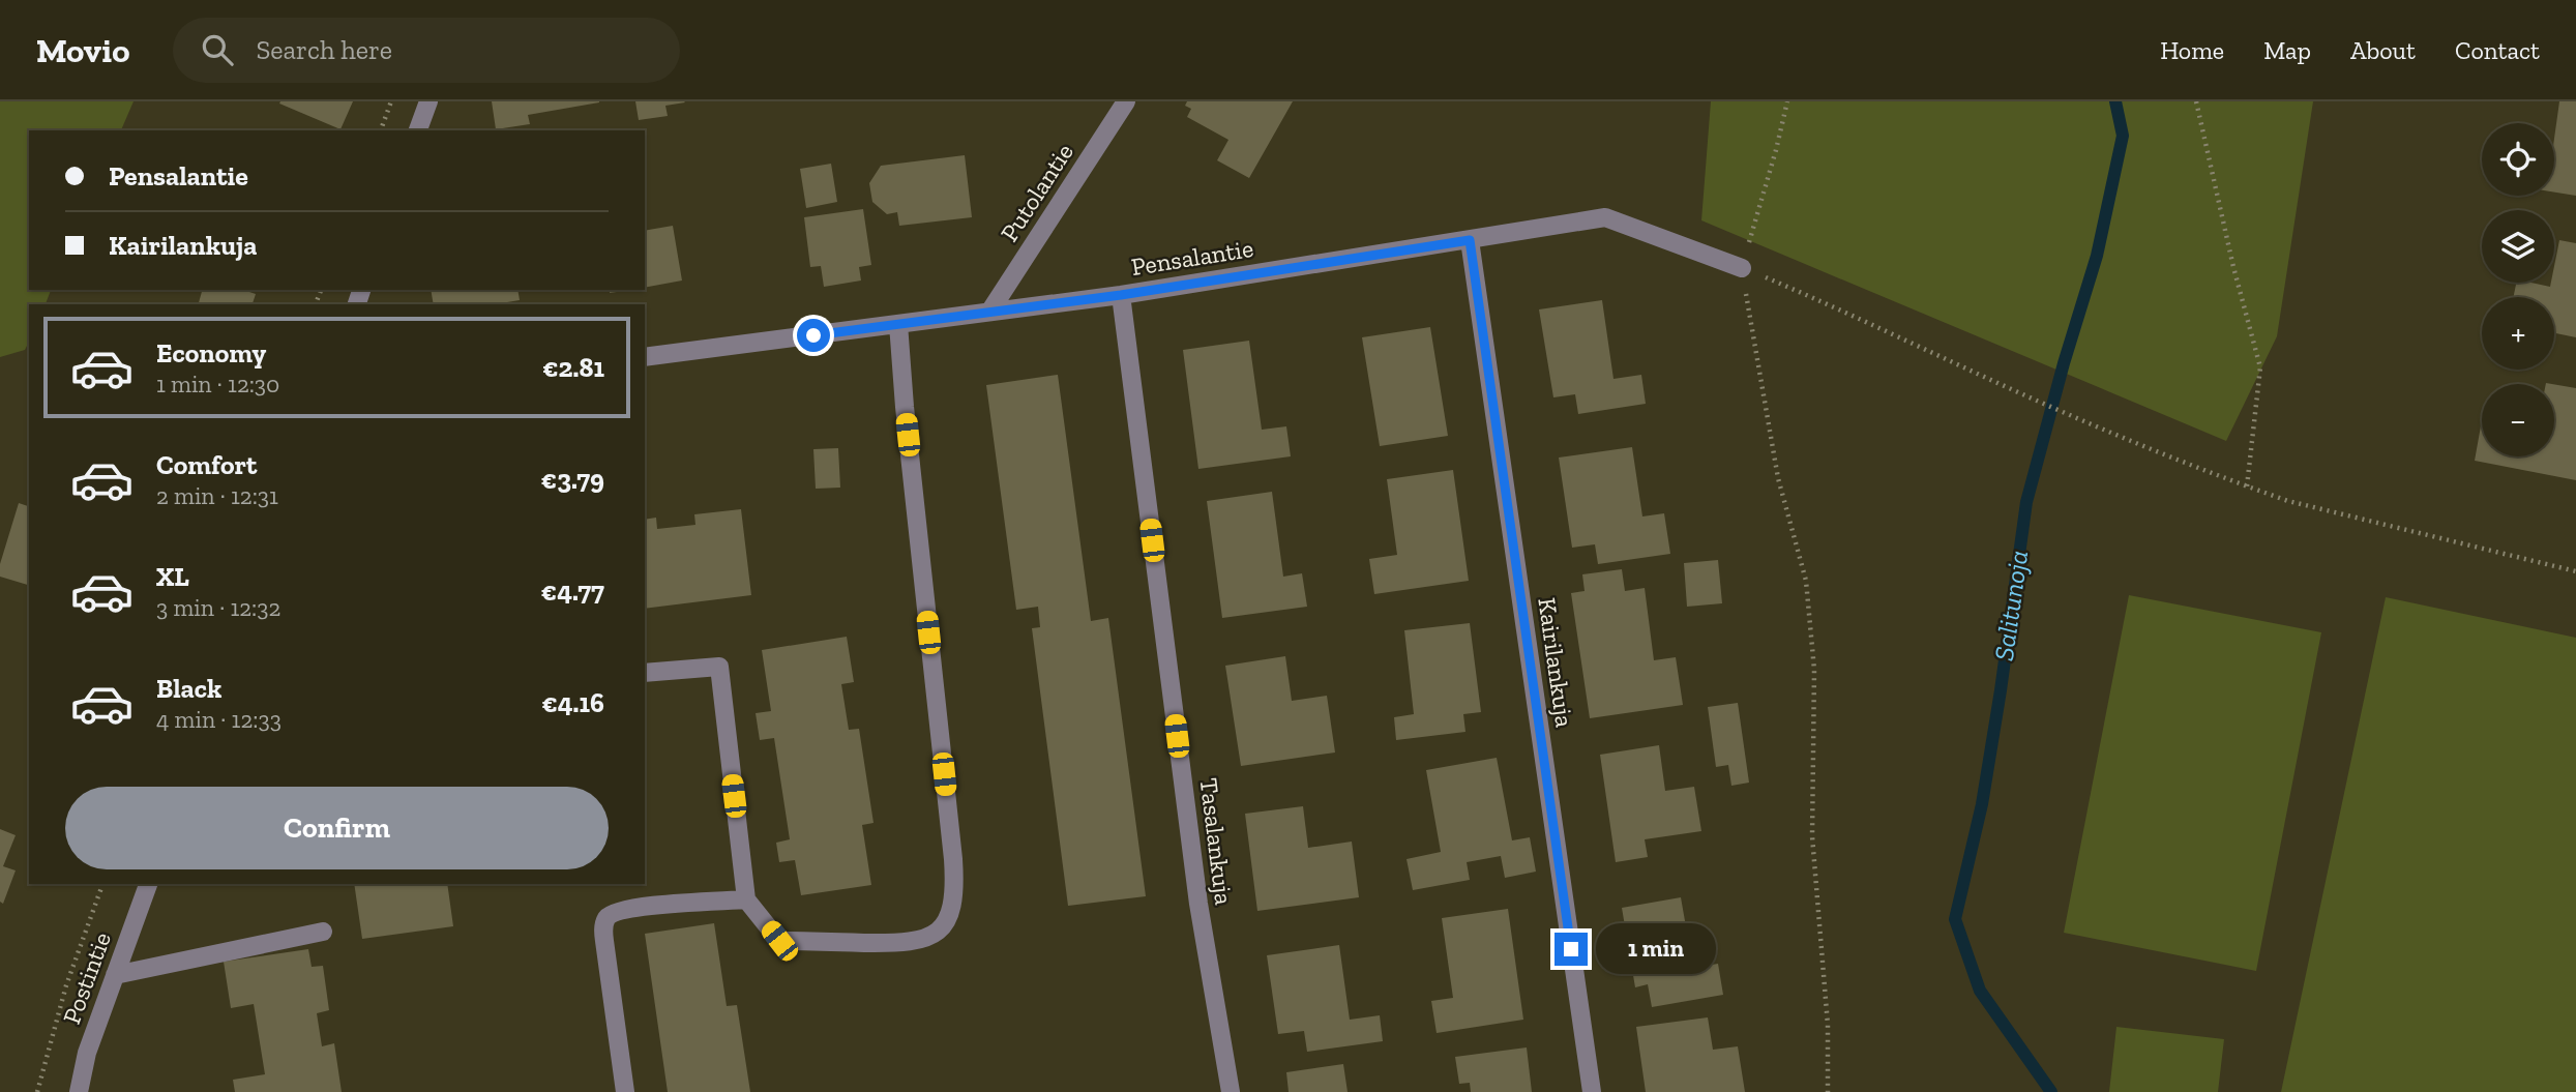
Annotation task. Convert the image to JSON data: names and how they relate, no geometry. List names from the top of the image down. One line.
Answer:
{"streets":{"street":["Putolantie","Pensalantie","Kairilankuja","Tasalankuja","Postintie"]},"crossings":[["Putolantie","Pensalantie"],["Pensalantie","Kairilankuja"],["Pensalantie","Tasalankuja"]],"water":["Salitunoja"],"page":{"header":"Movio","search":"Search here","nav":["Home","Map","About","Contact"],"map_buttons":["+","−"],"banner":["Pensalantie","Kairilankuja"],"list":[{"name":"Economy","note":"1 min · 12:30","value":"€2.81"},{"name":"Comfort","note":"2 min · 12:31","value":"€3.79"},{"name":"XL","note":"3 min · 12:32","value":"€4.77"},{"name":"Black","note":"4 min · 12:33","value":"€4.16"}],"buttons":"Confirm","bubble":"1 min"}}
